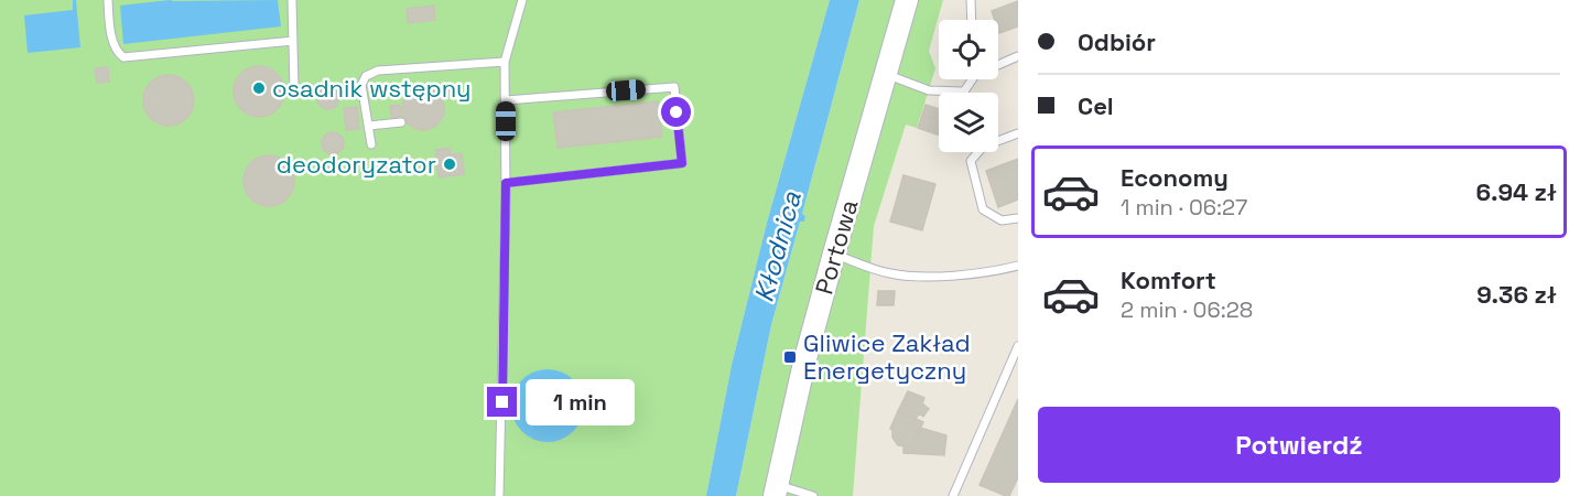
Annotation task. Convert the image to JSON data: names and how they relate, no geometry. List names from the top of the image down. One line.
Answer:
{"streets":{"street":["Portowa"]},"water":["Kłodnica"],"places":{"other":["osadnik wstępny","deodoryzator"],"transit":["Gliwice Zakład Energetyczny"]},"page":{"banner":["Odbiór","Cel"],"list":[{"name":"Economy","note":"1 min · 06:27","value":"6.94 zł"},{"name":"Komfort","note":"2 min · 06:28","value":"9.36 zł"}],"bubble":"1 min","buttons":"Potwierdź"}}
